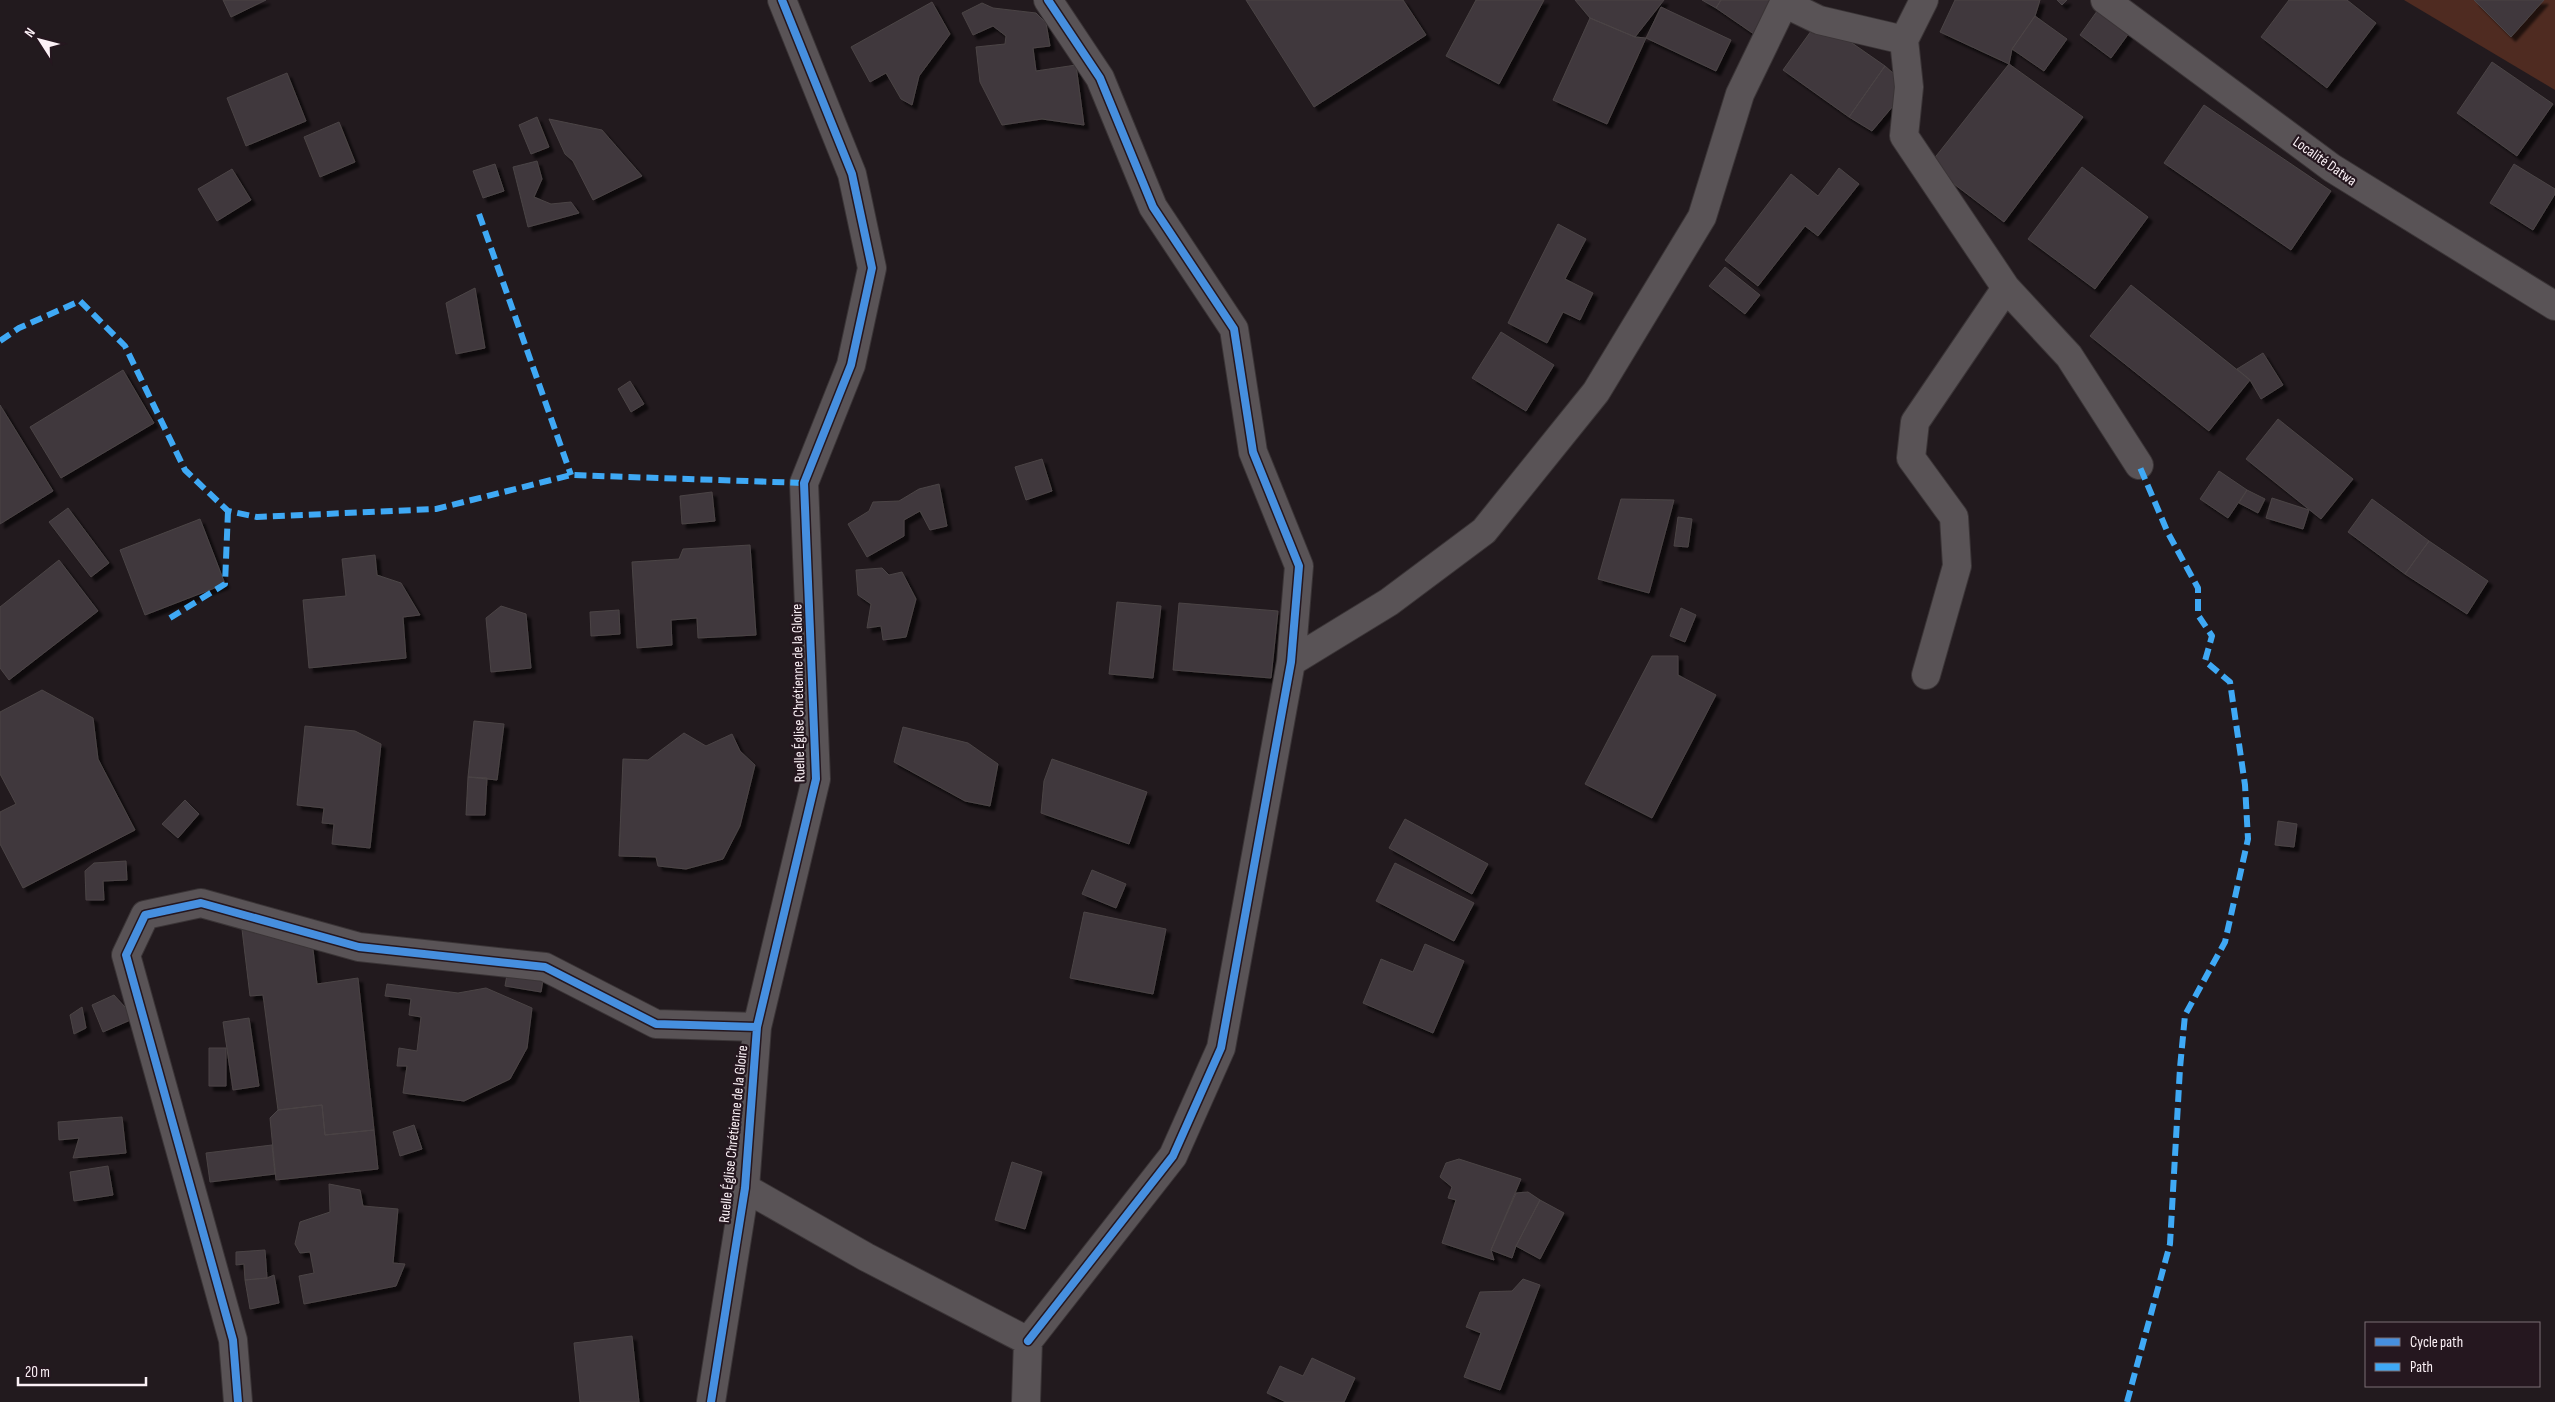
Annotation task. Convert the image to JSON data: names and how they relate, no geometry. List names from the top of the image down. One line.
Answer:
{"streets":{"street":["Localité Datwa","Ruelle Église Chrétienne de la Gloire"]},"legend":["Cycle path","Path"],"scale_bar":"20 m","north":"top left"}
